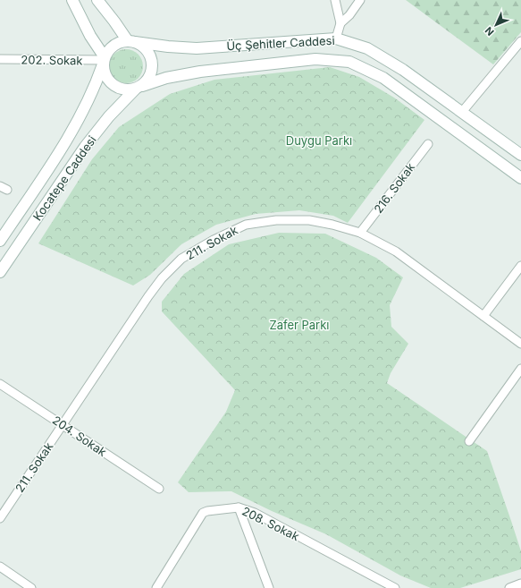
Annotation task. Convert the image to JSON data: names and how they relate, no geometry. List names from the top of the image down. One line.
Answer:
{"streets":{"main road":["Üç Şehitler Caddesi","Kocatepe Caddesi"],"street":["202. Sokak","216. Sokak","211. Sokak","204. Sokak","208. Sokak"]},"crossings":[["Üç Şehitler Caddesi","202. Sokak"],["Üç Şehitler Caddesi","Kocatepe Caddesi"],["202. Sokak","Kocatepe Caddesi"],["216. Sokak","211. Sokak"],["211. Sokak","204. Sokak"]],"parks":["Duygu Parkı","Zafer Parkı"],"north":"bottom left"}
